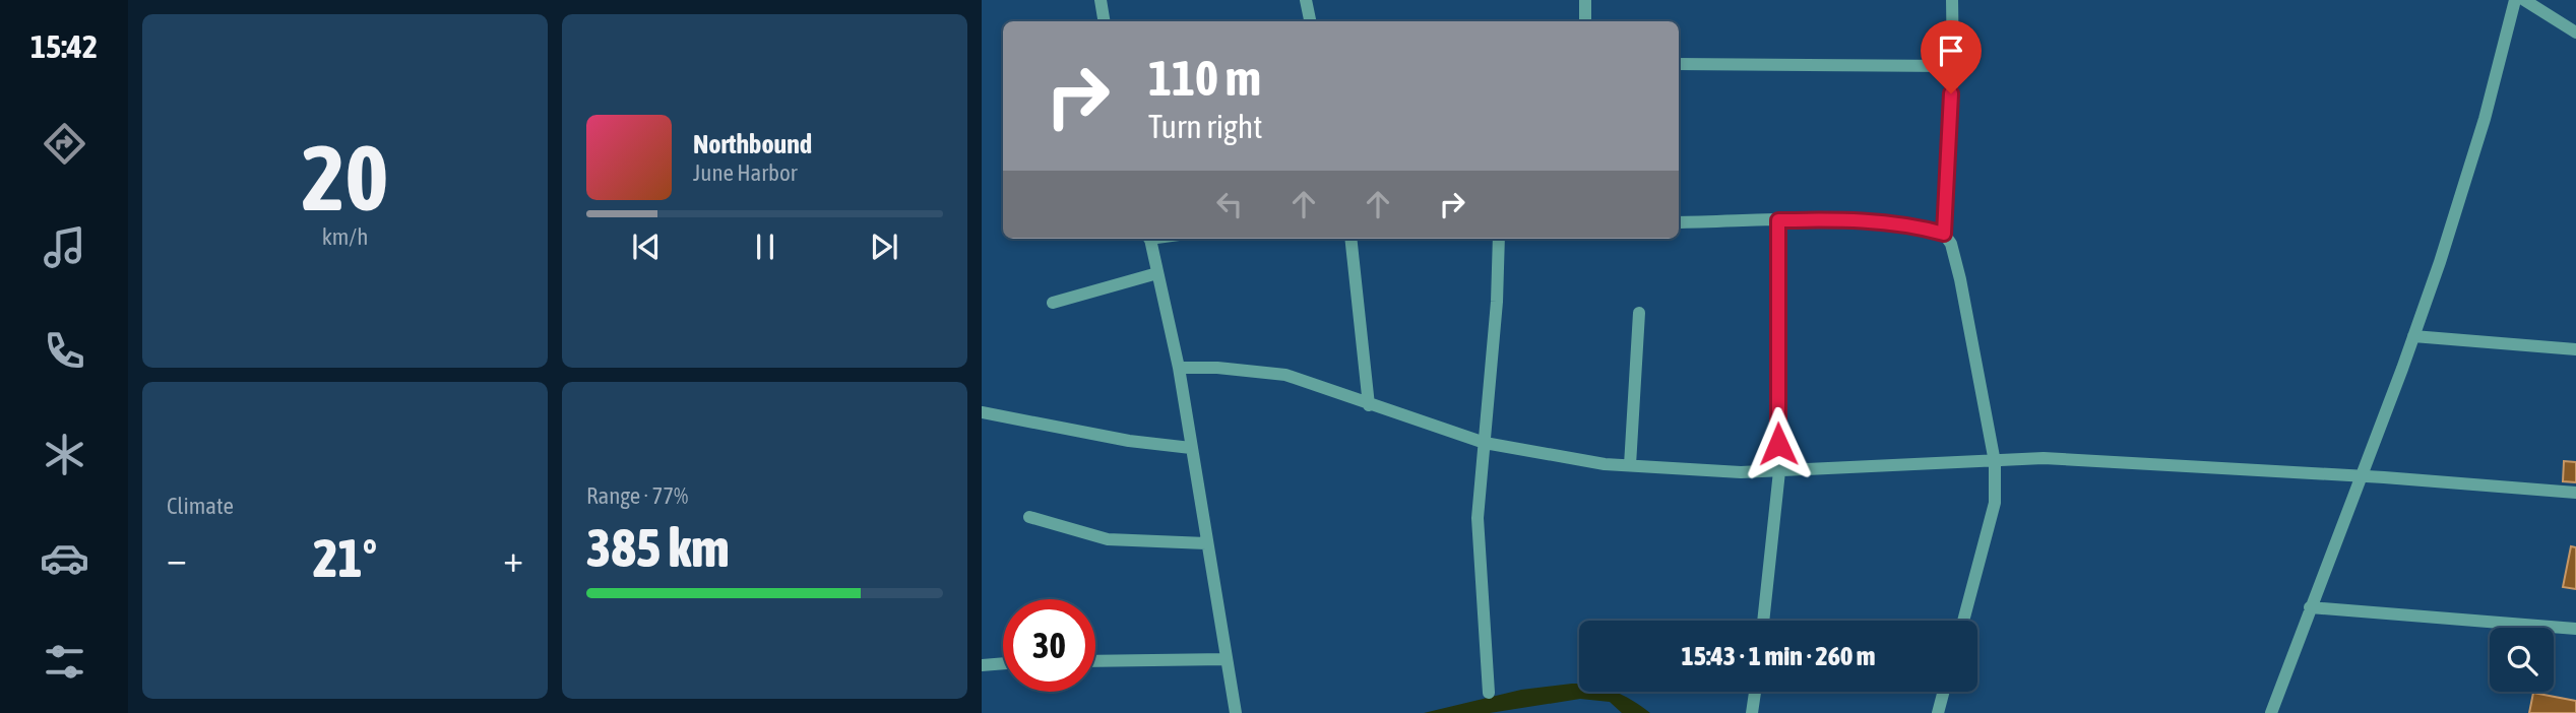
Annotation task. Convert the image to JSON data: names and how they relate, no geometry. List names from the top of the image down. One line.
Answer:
{"page":{"tabs":"15:42","tile":[["20","km/h"],"Climate",["Range · 77%","385 km"]],"turn":["110 m","Turn right"],"song":["Northbound","June Harbor"],"heat":["−","21°","+"],"limit":"30","trip":"15:43 · 1 min · 260 m"}}
